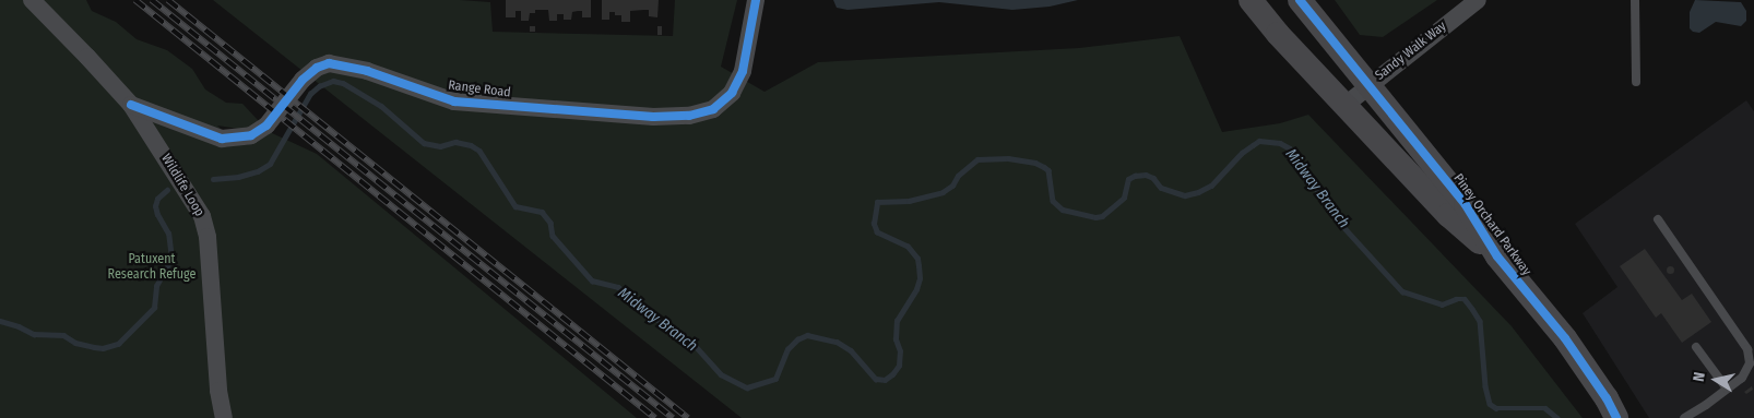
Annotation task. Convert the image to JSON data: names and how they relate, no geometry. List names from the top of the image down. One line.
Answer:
{"streets":{"street":["Sandy Walk Way","Range Road","Wildlife Loop","Piney Orchard Parkway"]},"crossings":[["Sandy Walk Way","Piney Orchard Parkway"],["Range Road","Wildlife Loop"]],"water":["Midway Branch"],"parks":["Patuxent Research Refuge"],"north":"left"}
